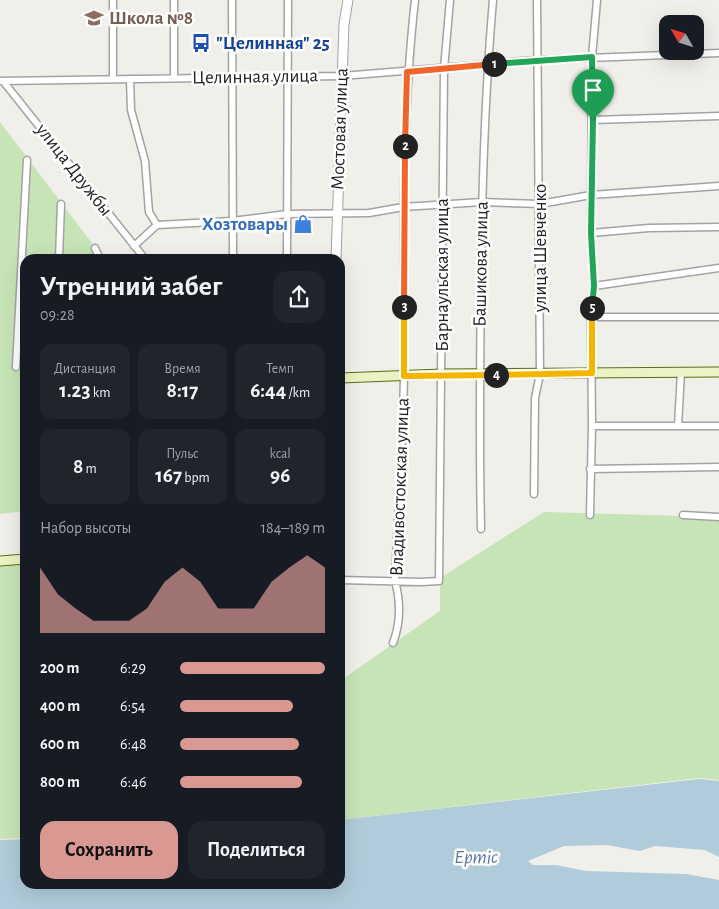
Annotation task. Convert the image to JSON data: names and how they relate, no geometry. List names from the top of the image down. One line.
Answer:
{"streets":{"street":["Целинная улица","Мостовая улица","улица Дружбы","улица Шевченко","Башикова улица","Барнаульская улица","Владивостокская улица"]},"crossings":[["Целинная улица","Мостовая улица"],["Целинная улица","улица Дружбы"],["Целинная улица","улица Шевченко"],["Целинная улица","Башикова улица"],["Целинная улица","Барнаульская улица"],["Целинная улица","Владивостокская улица"],["Барнаульская улица","Владивостокская улица"]],"water":["Ертіс"],"places":{"school or university":["Школа №8"],"bus stop":["\"Целинная\" 25"],"shop":["Хозтовары"]},"north":"top left","page":{"pins":["1","2","3","5","4"],"heading":["Утренний забег","09:28"],"stats":[["Дистанция","1.23 km"],["Время","8:17"],["Темп","6:44 /km"],["8 m"],["Пульс","167 bpm"],["kcal","96"]],"chart":["Набор высоты","184–189 m"],"list":[{"name":"200 m","note":"6:29"},{"name":"400 m","note":"6:54"},{"name":"600 m","note":"6:48"},{"name":"800 m","note":"6:46"}],"buttons":["Сохранить","Поделиться"]}}
